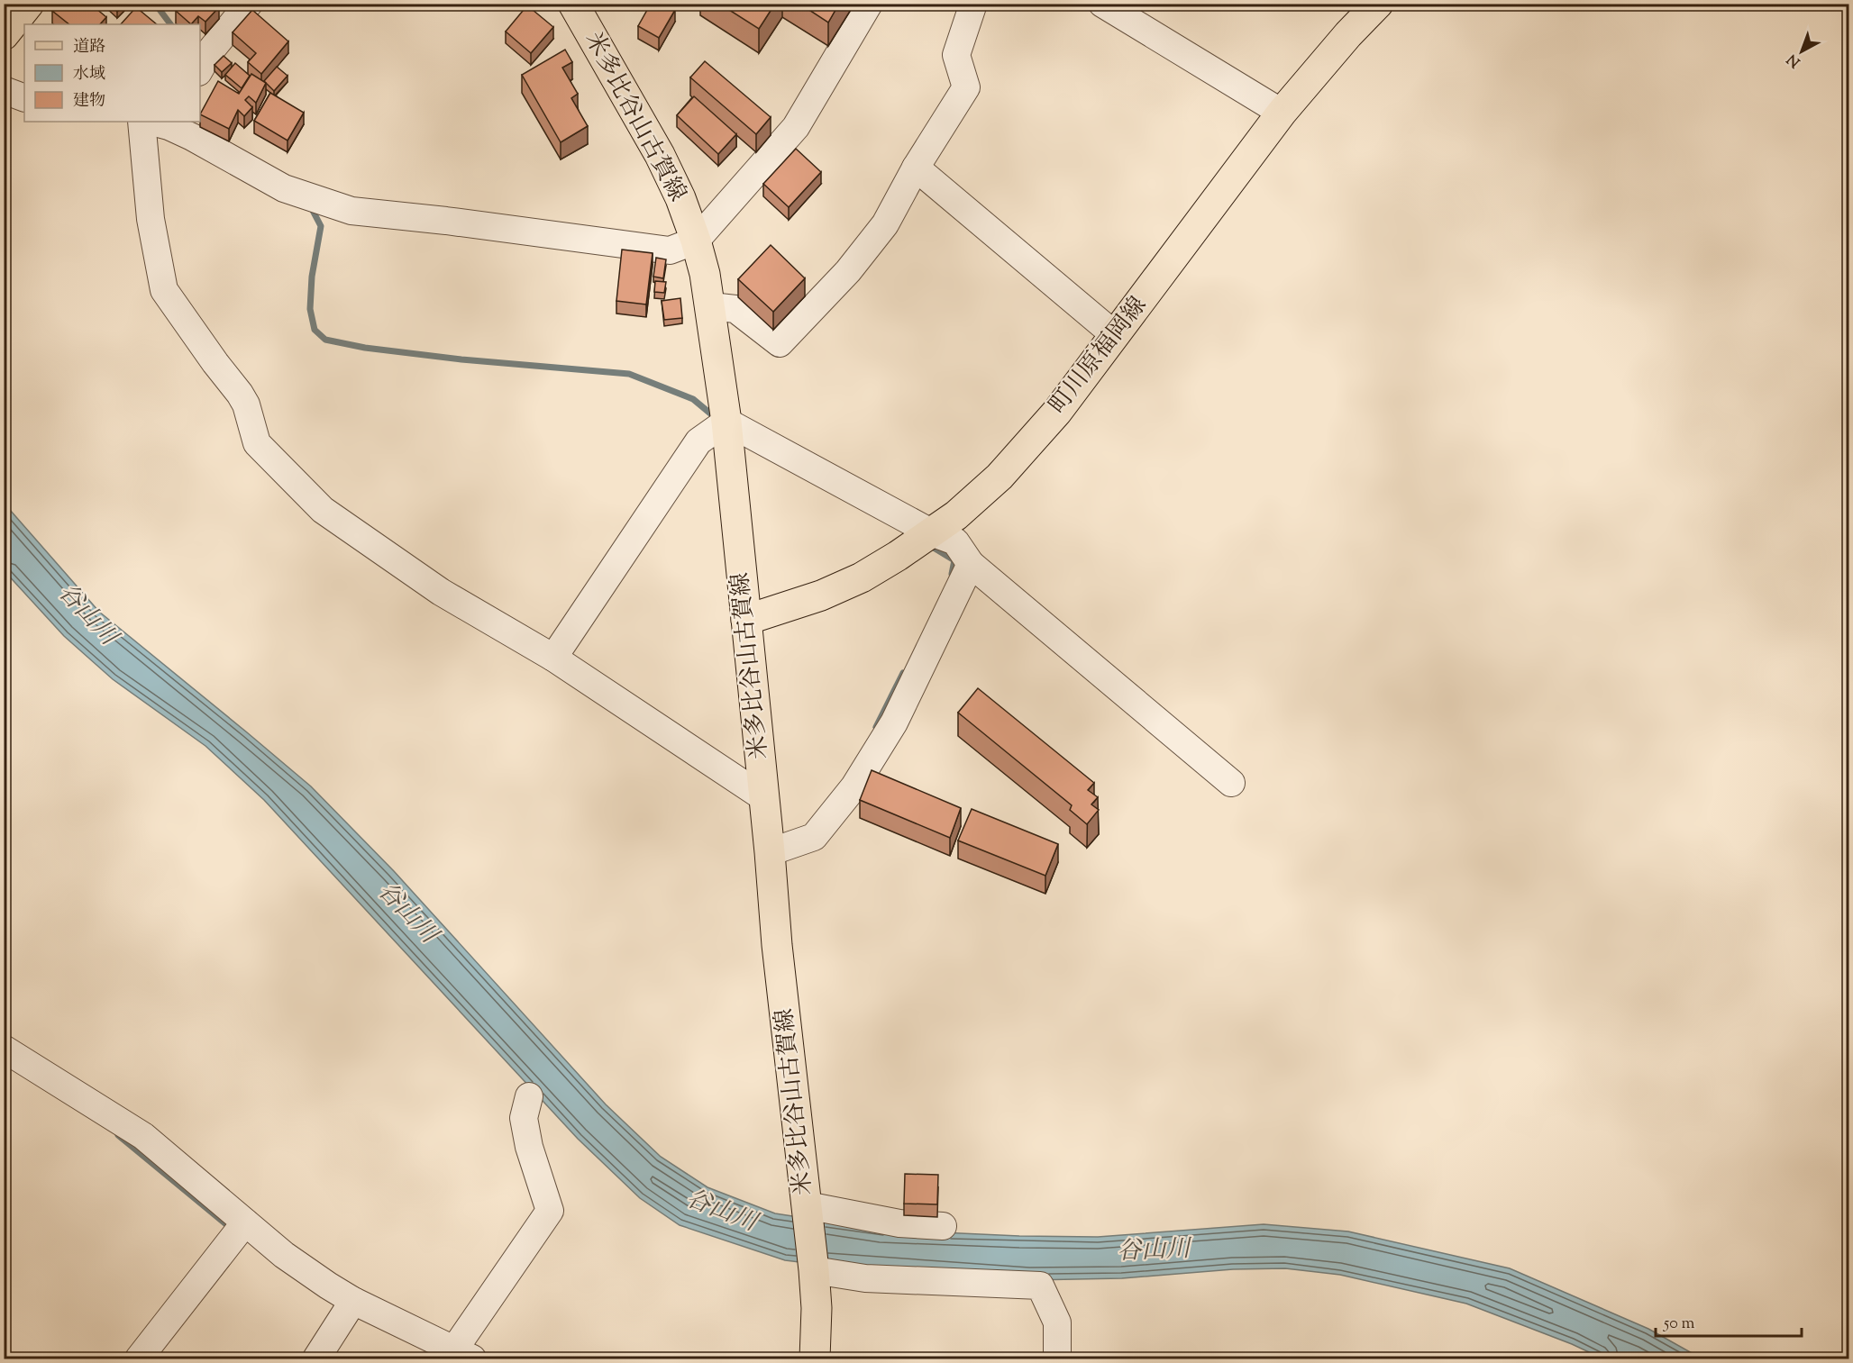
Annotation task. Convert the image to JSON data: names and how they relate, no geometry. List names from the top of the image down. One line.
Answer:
{"streets":{"main road":["米多比谷山古賀線","町川原福岡線"]},"crossings":[["米多比谷山古賀線","町川原福岡線"]],"water":["谷山川"],"legend":["道路","水域","建物"],"scale_bar":"50 m","north":"bottom left"}
